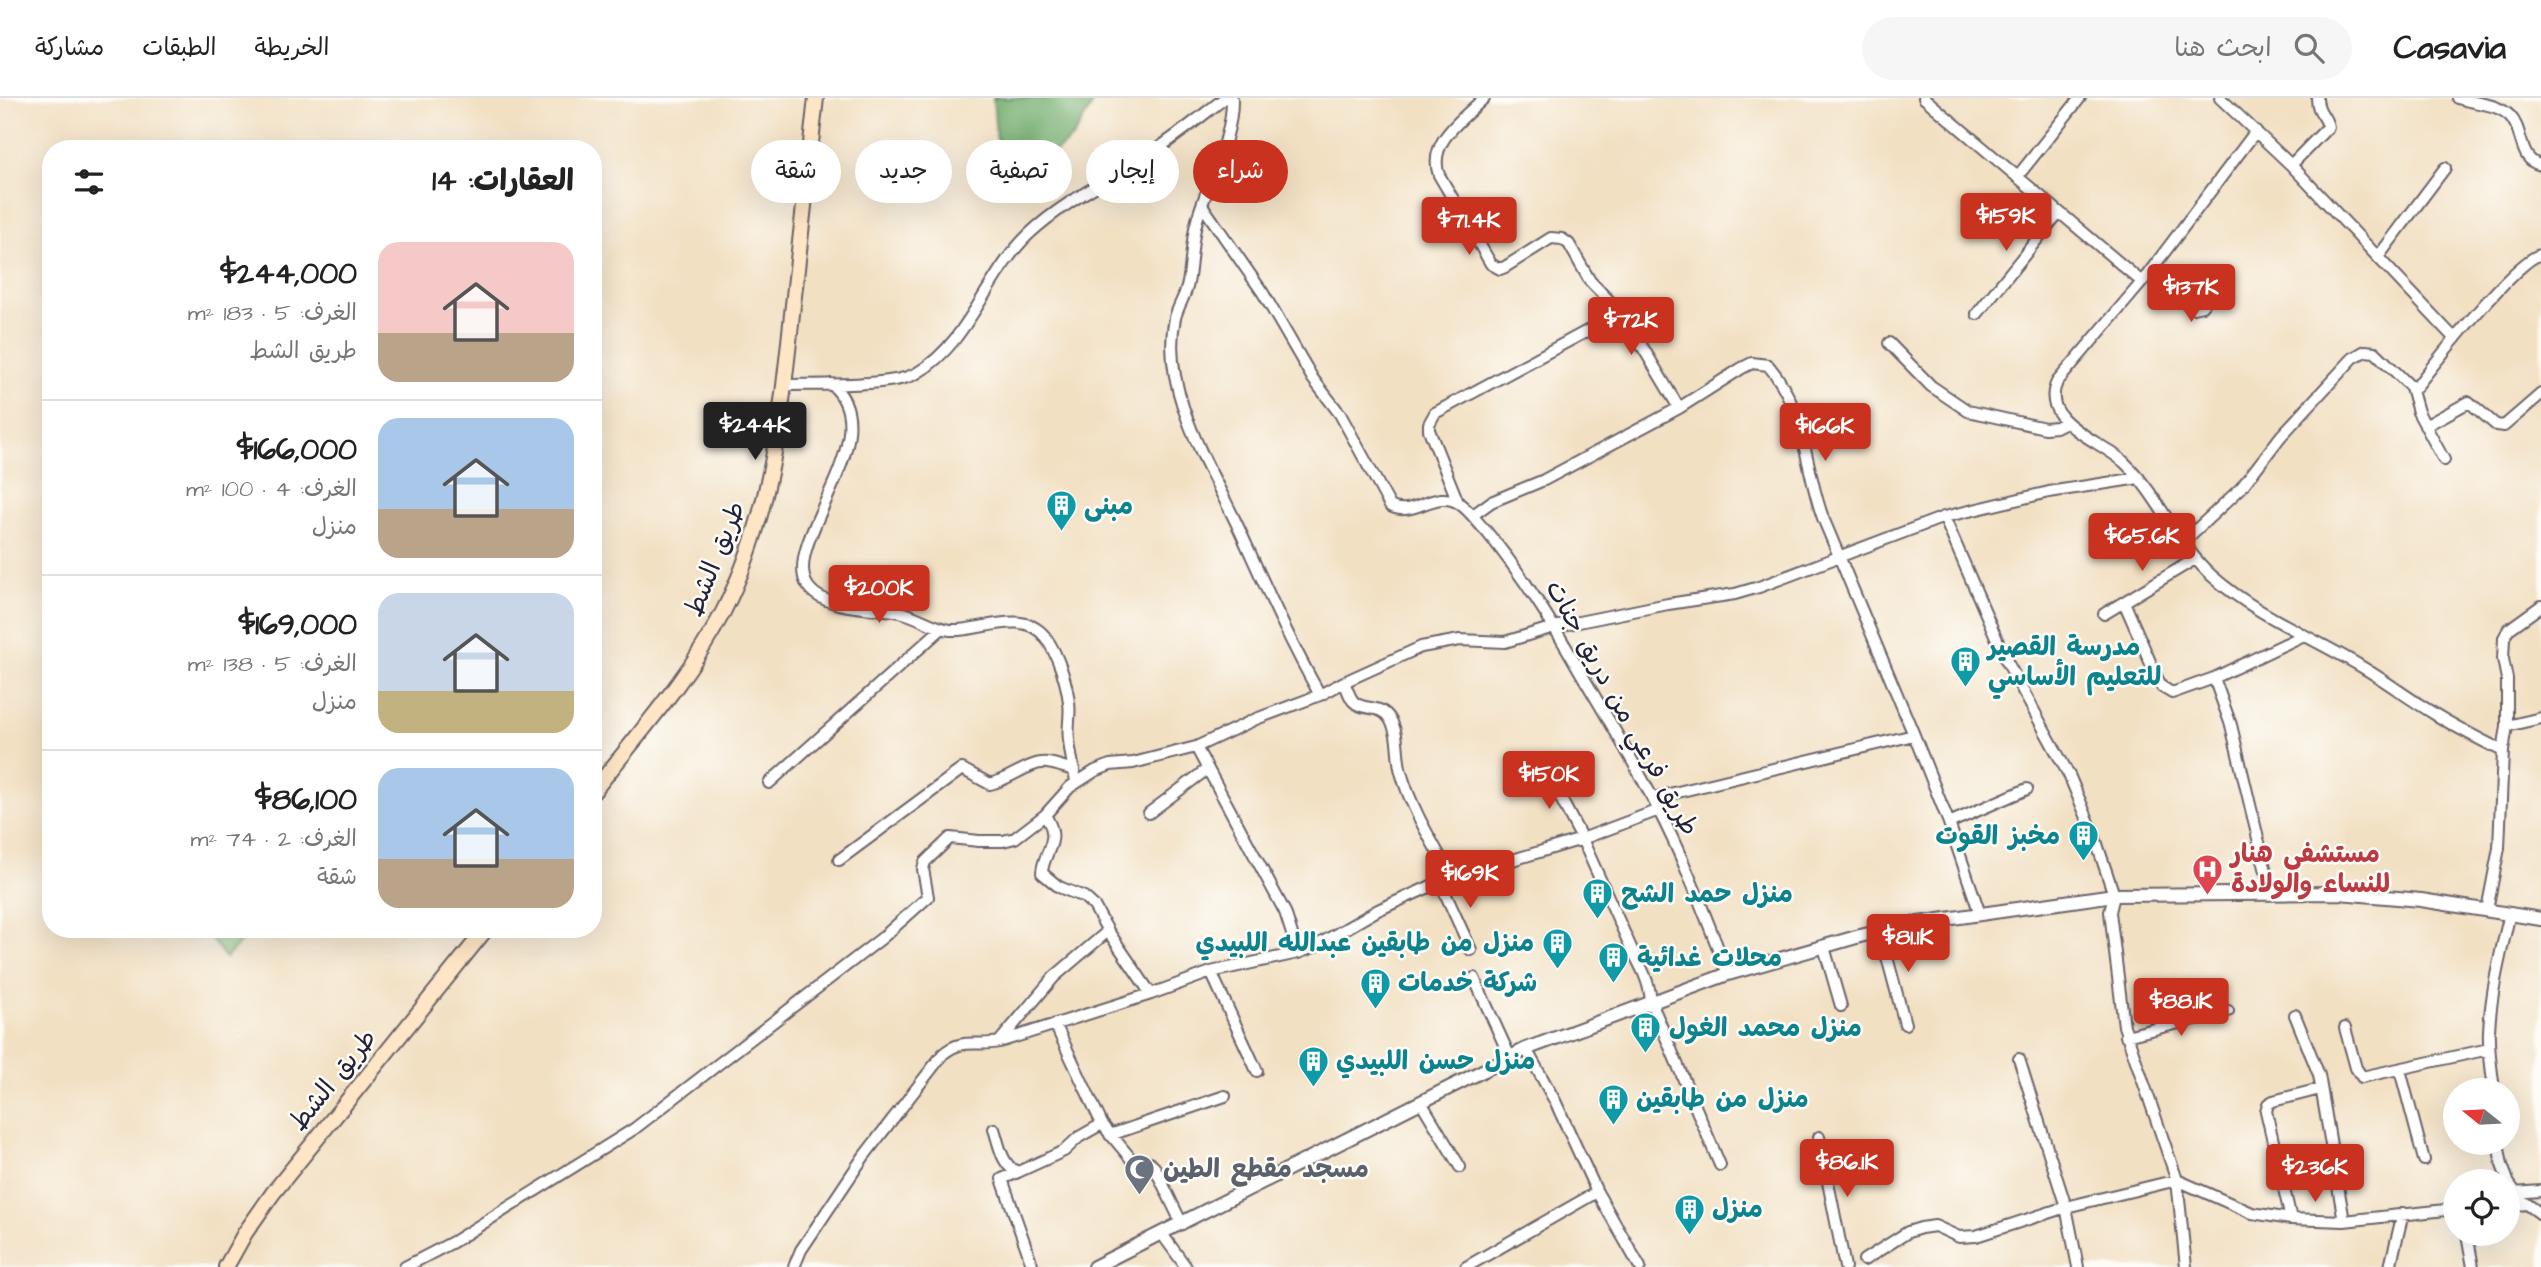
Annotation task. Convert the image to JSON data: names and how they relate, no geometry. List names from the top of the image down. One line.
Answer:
{"streets":{"main road":["طريق الشط"],"street":["طريق فرعي من دريق جنات"]},"places":{"building":["مبنى","مدرسة القصير للتعليم الأساسي","مخبز القوت","منزل حمد الشح","منزل من طابقين عبدالله اللبيدي","محلات غدائية","شركة خدمات","منزل محمد الغول","منزل حسن اللبيدي","منزل من طابقين","منزل"],"hospital":["مستشفى هنار للنساء والولادة"],"mosque":["مسجد مقطع الطين"]},"north":"left","page":{"header":"Casavia","search":"ابحث هنا","nav":["الخريطة","الطبقات","مشاركة"],"chip":["شراء","إيجار","تصفية","جديد","شقة"],"heading":"العقارات: 14","price":["$159K","$71.4K","$137K","$72K","$244K","$166K","$65.6K","$200K","$150K","$169K","$81.1K","$88.1K","$86.1K","$236K"],"list":[{"name":"$244,000","note":"الغرف: 5 · 183 m² · طريق الشط"},{"name":"$166,000","note":"الغرف: 4 · 100 m² · منزل"},{"name":"$169,000","note":"الغرف: 5 · 138 m² · منزل"},{"name":"$86,100","note":"الغرف: 2 · 74 m² · شقة"}]}}
